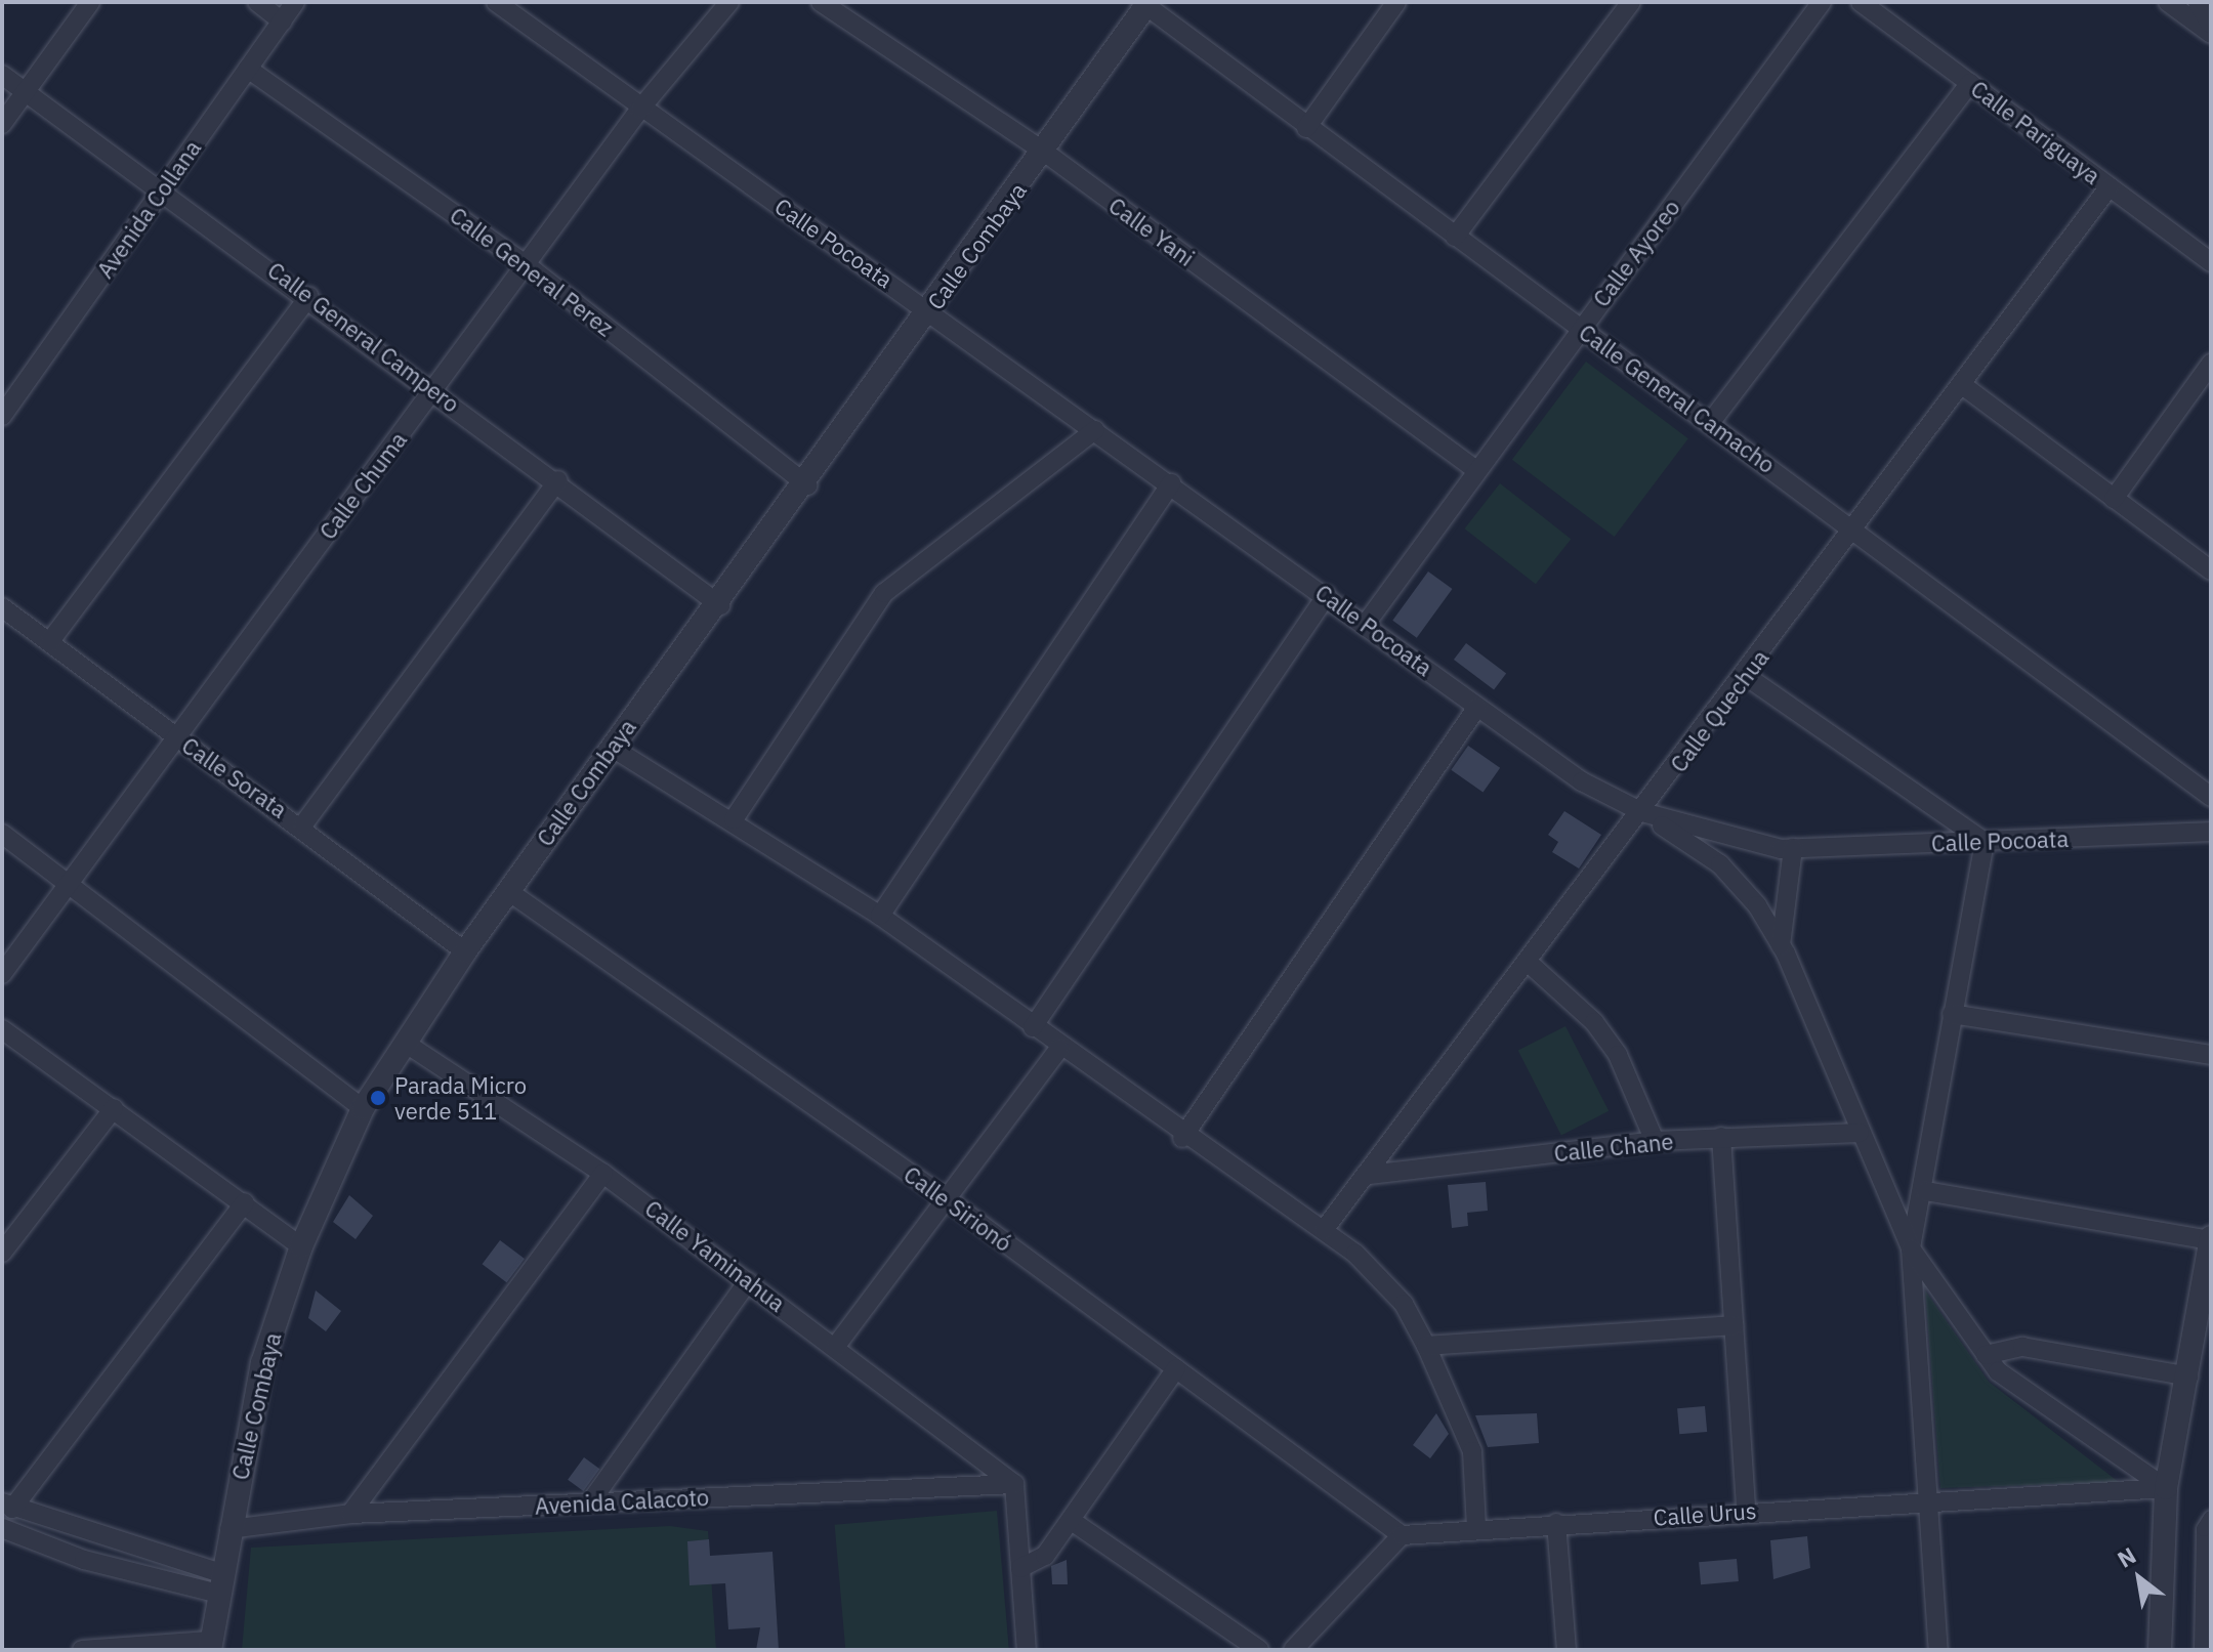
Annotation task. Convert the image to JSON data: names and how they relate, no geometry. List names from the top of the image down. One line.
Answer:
{"streets":{"street":["Calle Pariguaya","Avenida Collana","Calle Yani","Calle Pocoata","Calle Combaya","Calle Ayoreo","Calle General Perez","Calle General Campero","Calle General Camacho","Calle Chuma","Calle Quechua","Calle Sorata","Calle Chane","Calle Sirionó","Calle Yaminahua","Avenida Calacoto","Calle Urus"]},"crossings":[["Calle Pariguaya","Calle Quechua"],["Avenida Collana","Calle General Perez"],["Avenida Collana","Calle General Campero"],["Calle Yani","Calle Combaya"],["Calle Yani","Calle Ayoreo"],["Calle Pocoata","Calle Combaya"],["Calle Pocoata","Calle Ayoreo"],["Calle Pocoata","Calle Chuma"],["Calle Pocoata","Calle Quechua"],["Calle Combaya","Calle General Perez"],["Calle Combaya","Calle General Campero"],["Calle Combaya","Calle General Camacho"],["Calle Combaya","Calle Sorata"],["Calle Combaya","Calle Sirionó"],["Calle Combaya","Calle Yaminahua"],["Calle Combaya","Avenida Calacoto"],["Calle Ayoreo","Calle General Camacho"],["Calle General Perez","Calle Chuma"],["Calle General Campero","Calle Chuma"],["Calle General Camacho","Calle Quechua"],["Calle Chuma","Calle Sorata"],["Calle Quechua","Calle Chane"],["Calle Sirionó","Calle Urus"],["Calle Yaminahua","Avenida Calacoto"]],"places":["Parada Micro verde 511"],"north":"top left"}
